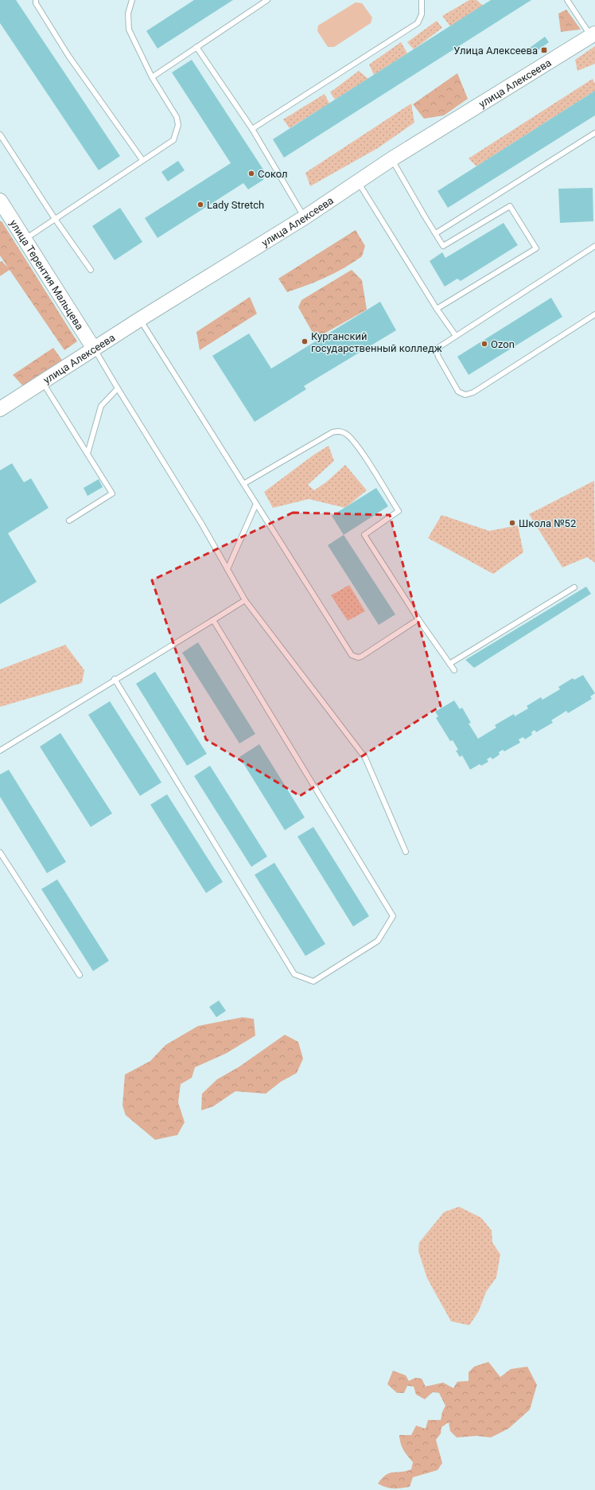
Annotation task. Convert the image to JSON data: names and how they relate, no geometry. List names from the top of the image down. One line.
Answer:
{"streets":{"street":["улица Алексеева","улица Терентия Мальцева"]},"crossings":[["улица Алексеева","улица Терентия Мальцева"]],"places":{"transit":["Улица Алексеева"],"other":["Сокол","Lady Stretch","Курганский государственный колледж","Ozon","Школа №52"]}}
